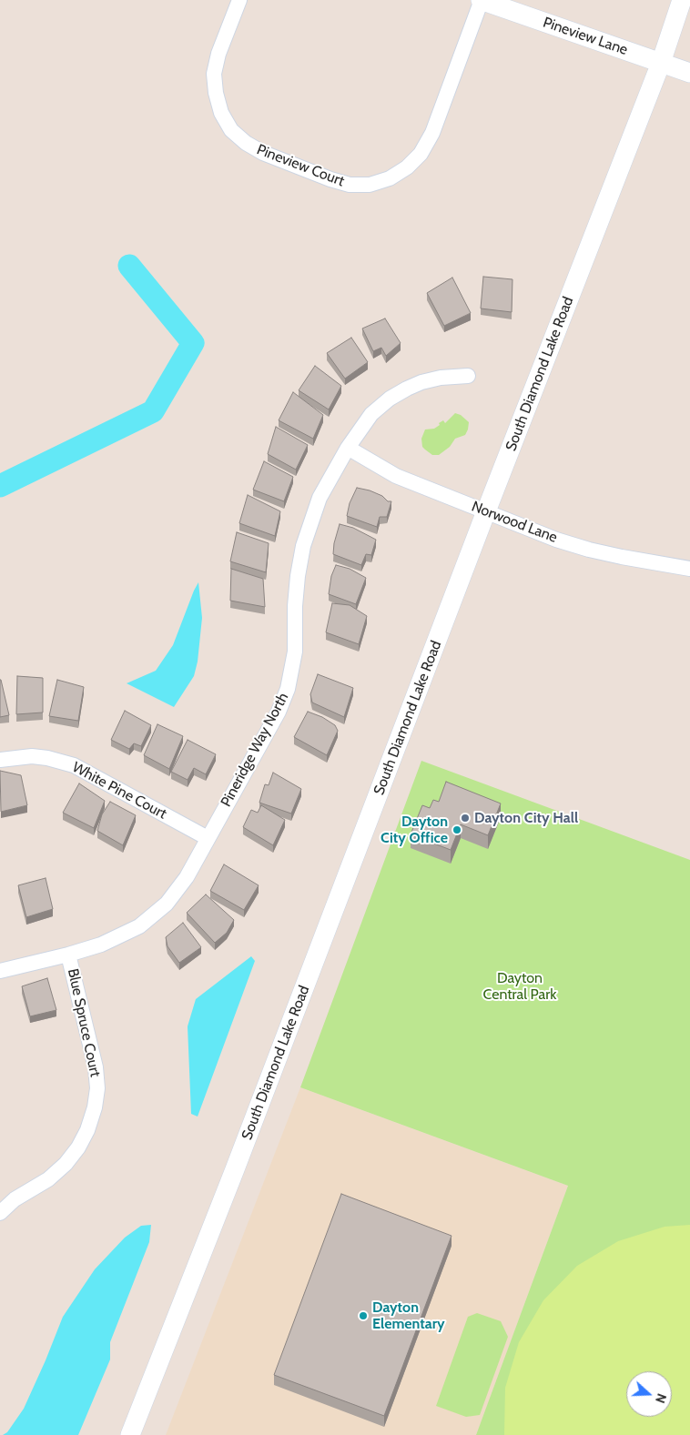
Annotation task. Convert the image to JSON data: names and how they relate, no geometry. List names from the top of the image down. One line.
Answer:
{"streets":{"street":["Pineview Lane","Pineview Court","South Diamond Lake Road","Norwood Lane","Pineridge Way North","White Pine Court","Blue Spruce Court"]},"crossings":[["Pineview Lane","Pineview Court"],["Pineview Lane","South Diamond Lake Road"],["South Diamond Lake Road","Norwood Lane"],["Norwood Lane","Pineridge Way North"],["Pineridge Way North","White Pine Court"],["Pineridge Way North","Blue Spruce Court"]],"parks":["Dayton Central Park"],"places":["Dayton City Hall","Dayton City Office","Dayton Elementary"],"north":"right"}
